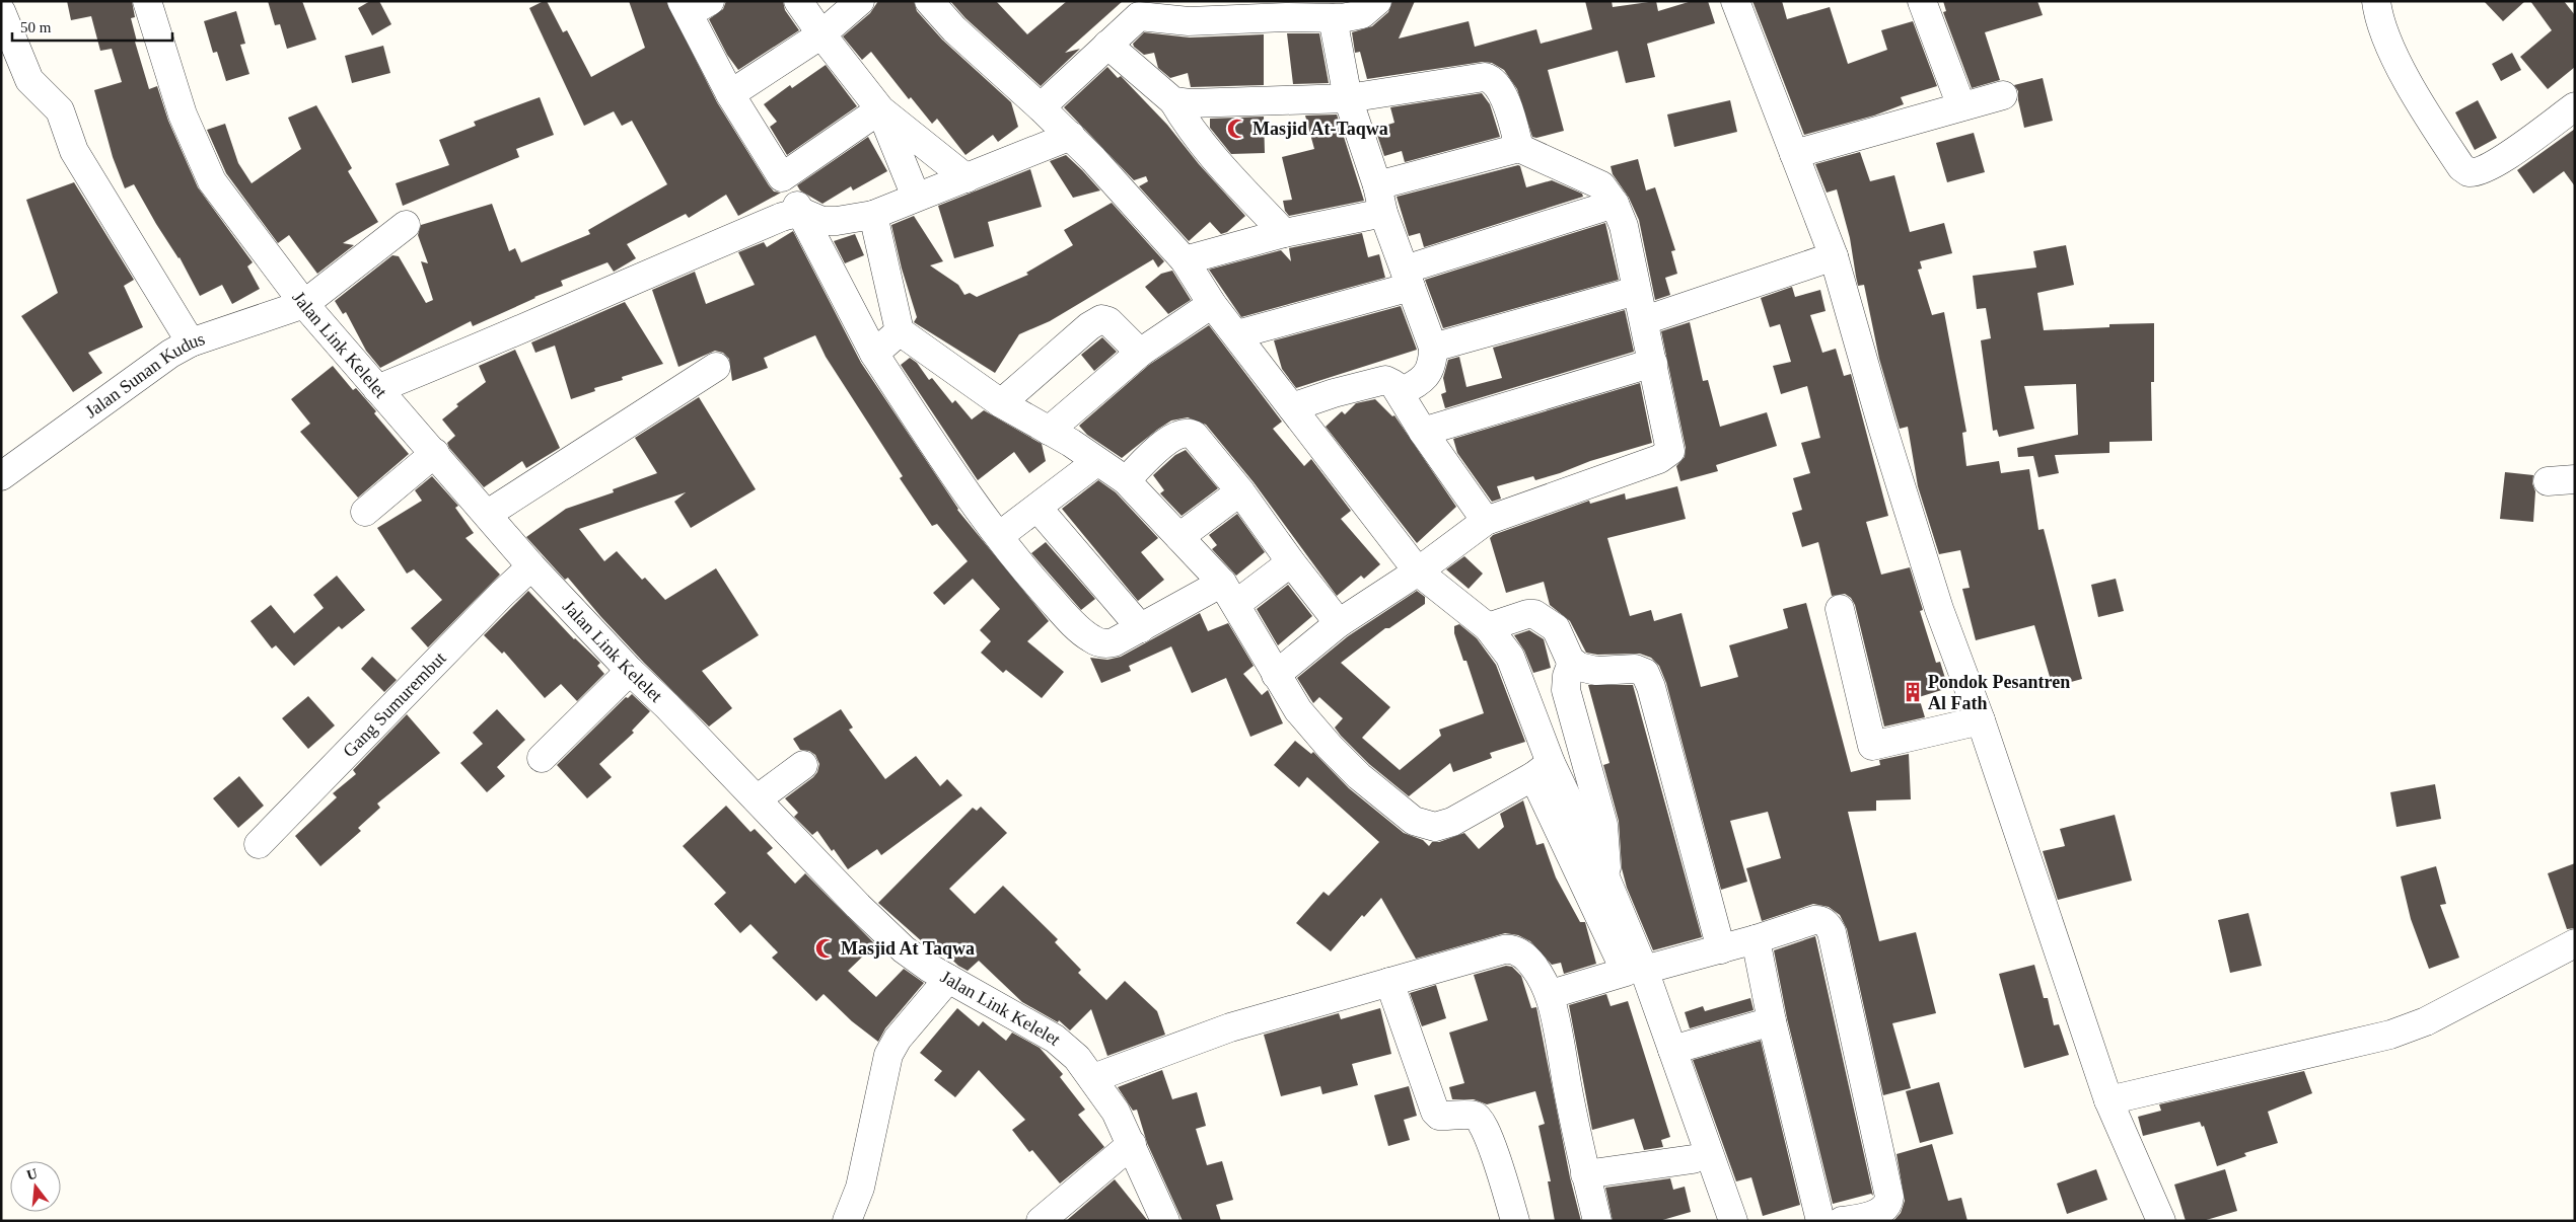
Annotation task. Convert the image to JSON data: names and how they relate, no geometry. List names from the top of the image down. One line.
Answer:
{"streets":{"street":["Jalan Link Kelelet","Jalan Sunan Kudus","Gang Sumurembut"]},"crossings":[["Jalan Link Kelelet","Jalan Sunan Kudus"],["Jalan Link Kelelet","Gang Sumurembut"]],"places":{"mosque":["Masjid At-Taqwa","Masjid At Taqwa"],"building":["Pondok Pesantren Al Fath"]},"scale_bar":"50 m","north":"top"}
